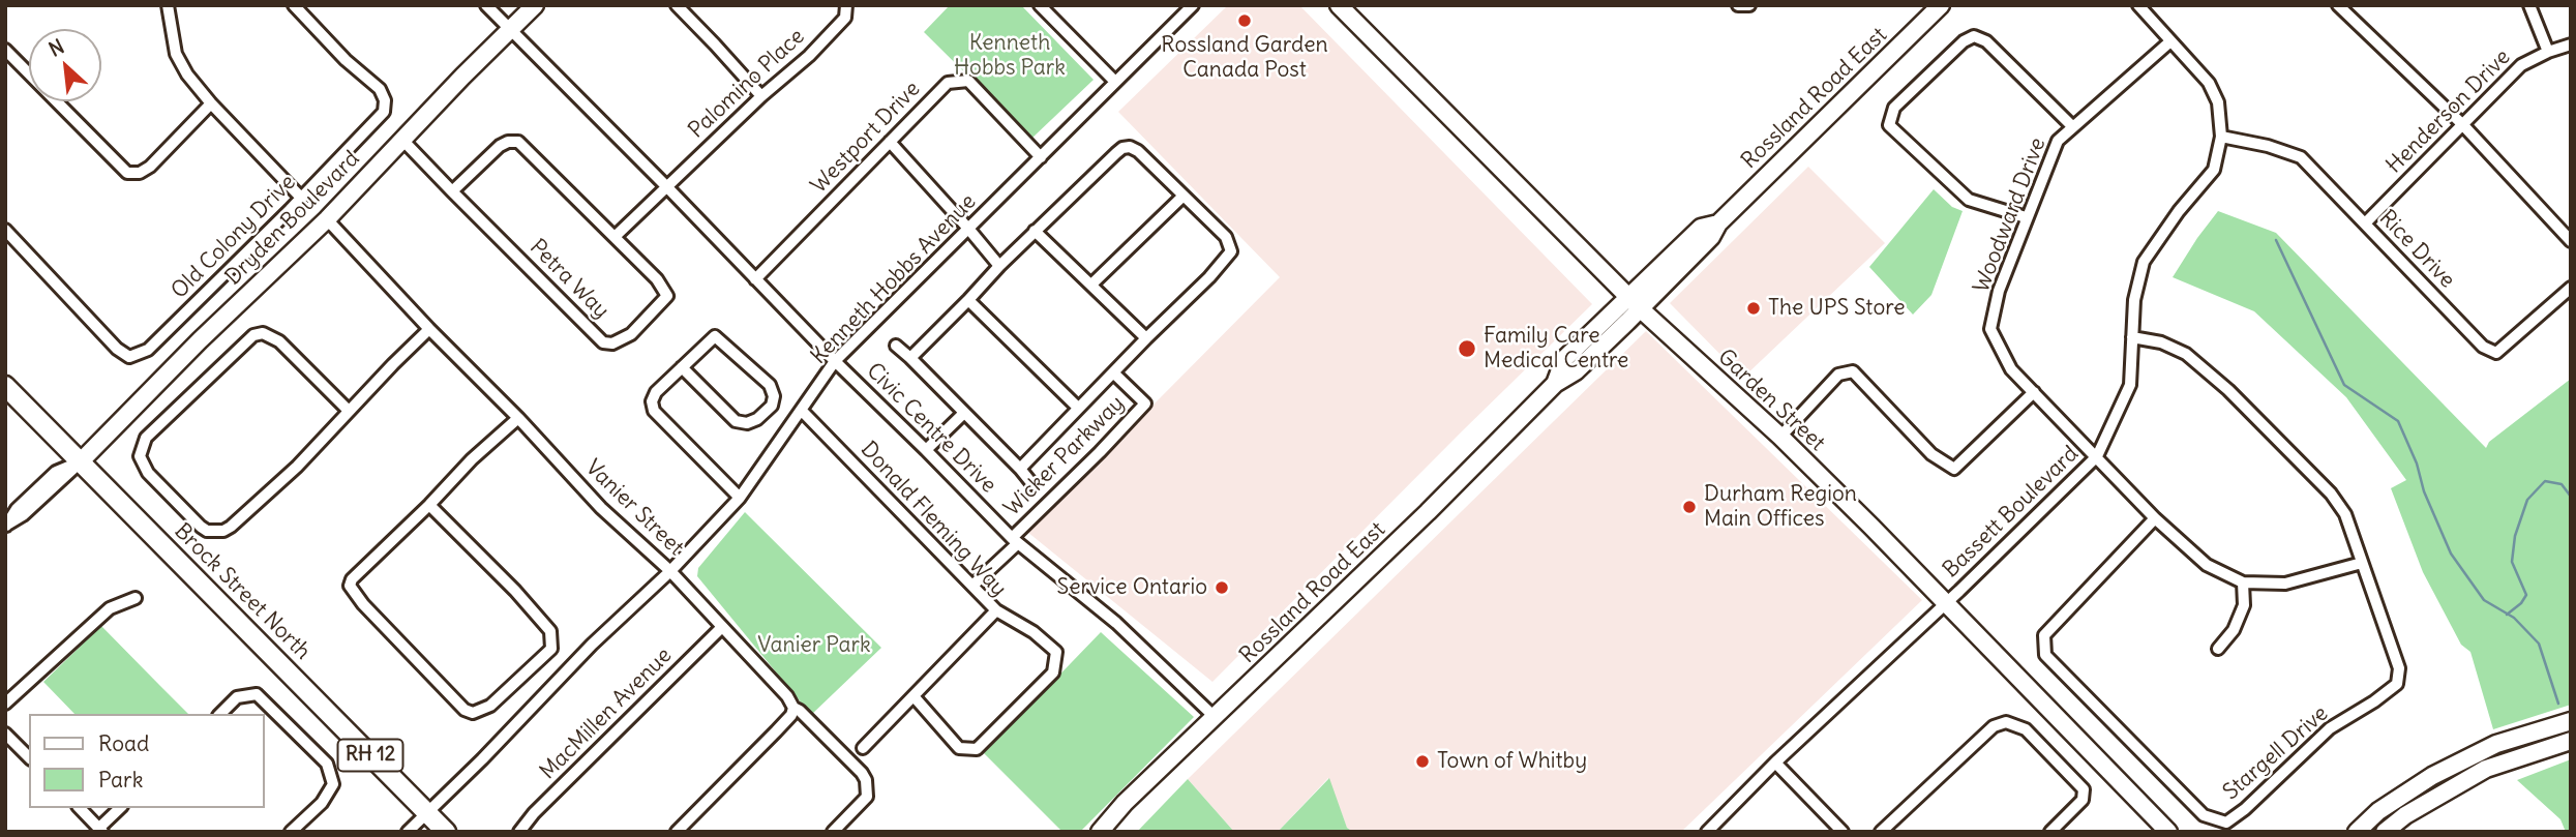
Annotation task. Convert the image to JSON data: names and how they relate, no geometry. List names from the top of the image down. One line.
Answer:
{"streets":{"main road":["Brock Street North","RH 12"],"street":["Palomino Place","Rossland Road East","Henderson Drive","Westport Drive","Woodward Drive","Dryden Boulevard","Old Colony Drive","Rice Drive","Petra Way","Kenneth Hobbs Avenue","Garden Street","Civic Centre Drive","Wicker Parkway","Vanier Street","Bassett Boulevard","Donald Fleming Way","MacMillen Avenue","Stargell Drive"]},"crossings":[["Palomino Place","Civic Centre Drive"],["Rossland Road East","Garden Street"],["Rossland Road East","Civic Centre Drive"],["Henderson Drive","Rice Drive"],["Westport Drive","Kenneth Hobbs Avenue"],["Westport Drive","Civic Centre Drive"],["Woodward Drive","Bassett Boulevard"],["Woodward Drive","Stargell Drive"],["Dryden Boulevard","Petra Way"],["Dryden Boulevard","Civic Centre Drive"],["Dryden Boulevard","Vanier Street"],["Dryden Boulevard","Brock Street North"],["Rice Drive","Bassett Boulevard"],["Kenneth Hobbs Avenue","Civic Centre Drive"],["Kenneth Hobbs Avenue","Vanier Street"],["Kenneth Hobbs Avenue","Donald Fleming Way"],["Kenneth Hobbs Avenue","Brock Street North"],["Garden Street","Bassett Boulevard"],["Civic Centre Drive","Wicker Parkway"],["Vanier Street","MacMillen Avenue"],["Bassett Boulevard","Stargell Drive"]],"parks":["Kenneth Hobbs Park","Vanier Park"],"places":["Rossland Garden Canada Post","The UPS Store","Family Care Medical Centre","Durham Region Main Offices","Service Ontario","Town of Whitby"],"legend":["Road","Park"],"north":"top left"}
